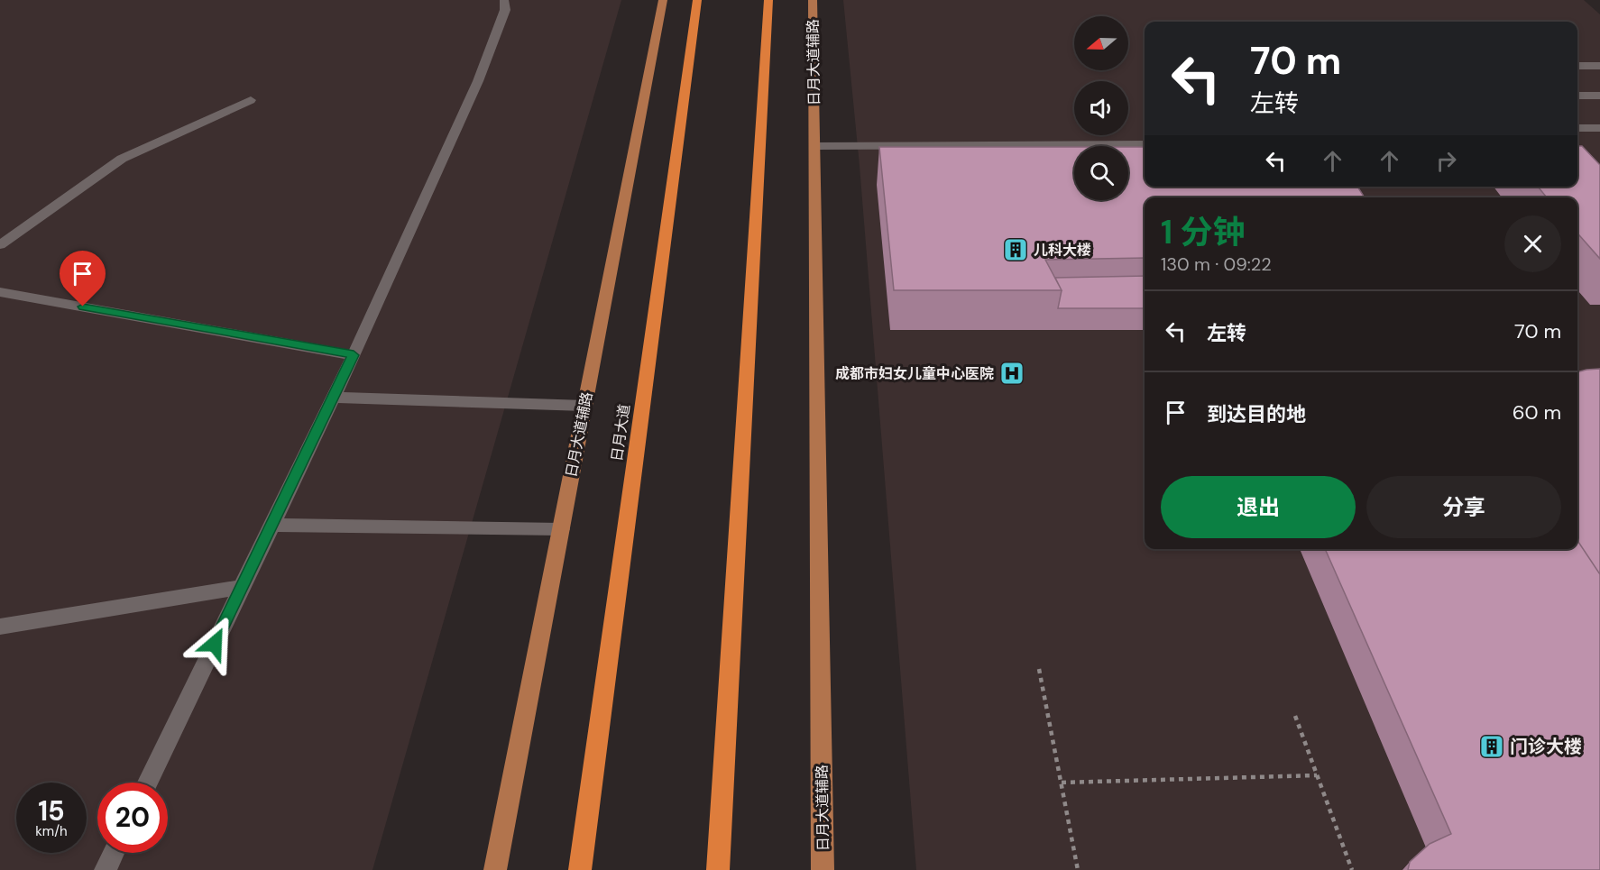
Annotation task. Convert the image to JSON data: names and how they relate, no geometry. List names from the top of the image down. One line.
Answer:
{"streets":{"highway":["日月大道"],"main road":["日月大道辅路"]},"places":{"building":["儿科大楼","门诊大楼"],"hospital":["成都市妇女儿童中心医院"]},"north":"left","page":{"turn":["70 m","左转"],"heading":["1 分钟","130 m · 09:22"],"list":[{"name":"左转","value":"70 m"},{"name":"到达目的地","value":"60 m"}],"buttons":["退出","分享"],"speed":"15 km/h","limit":"20"}}
